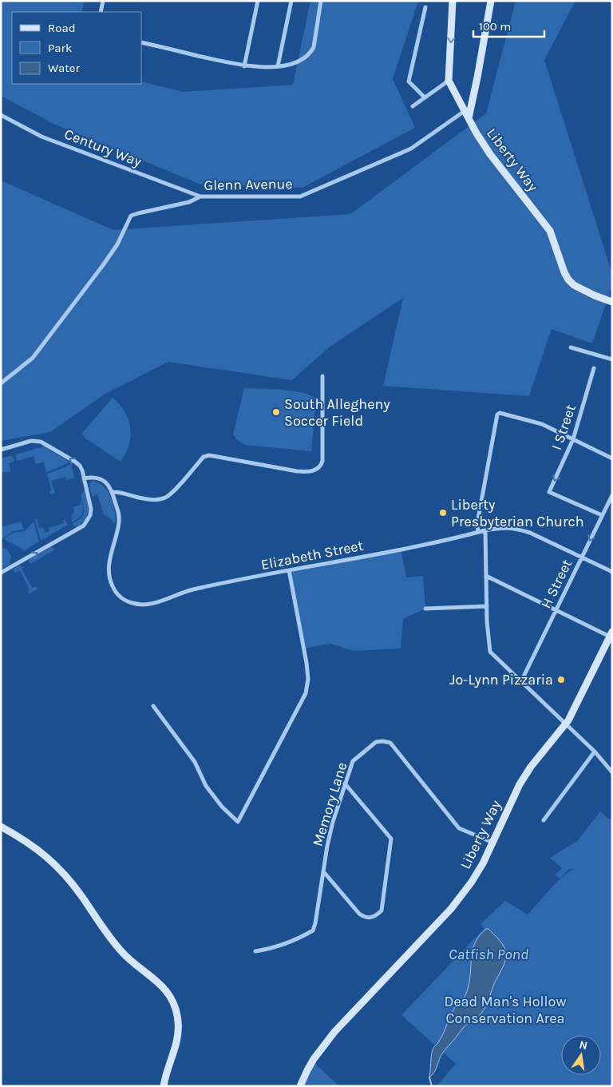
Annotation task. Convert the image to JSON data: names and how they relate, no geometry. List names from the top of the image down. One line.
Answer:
{"streets":{"street":["Century Way","Liberty Way","Glenn Avenue","I Street","Elizabeth Street","H Street","Memory Lane"]},"crossings":[["Century Way","Glenn Avenue"],["Liberty Way","Glenn Avenue"],["Liberty Way","Memory Lane"],["I Street","H Street"],["Elizabeth Street","H Street"]],"water":["Catfish Pond"],"parks":["Dead Man's Hollow Conservation Area"],"places":["South Allegheny Soccer Field","Liberty Presbyterian Church","Jo-Lynn Pizzaria"],"legend":["Road","Park","Water"],"scale_bar":"100 m","north":"top"}
